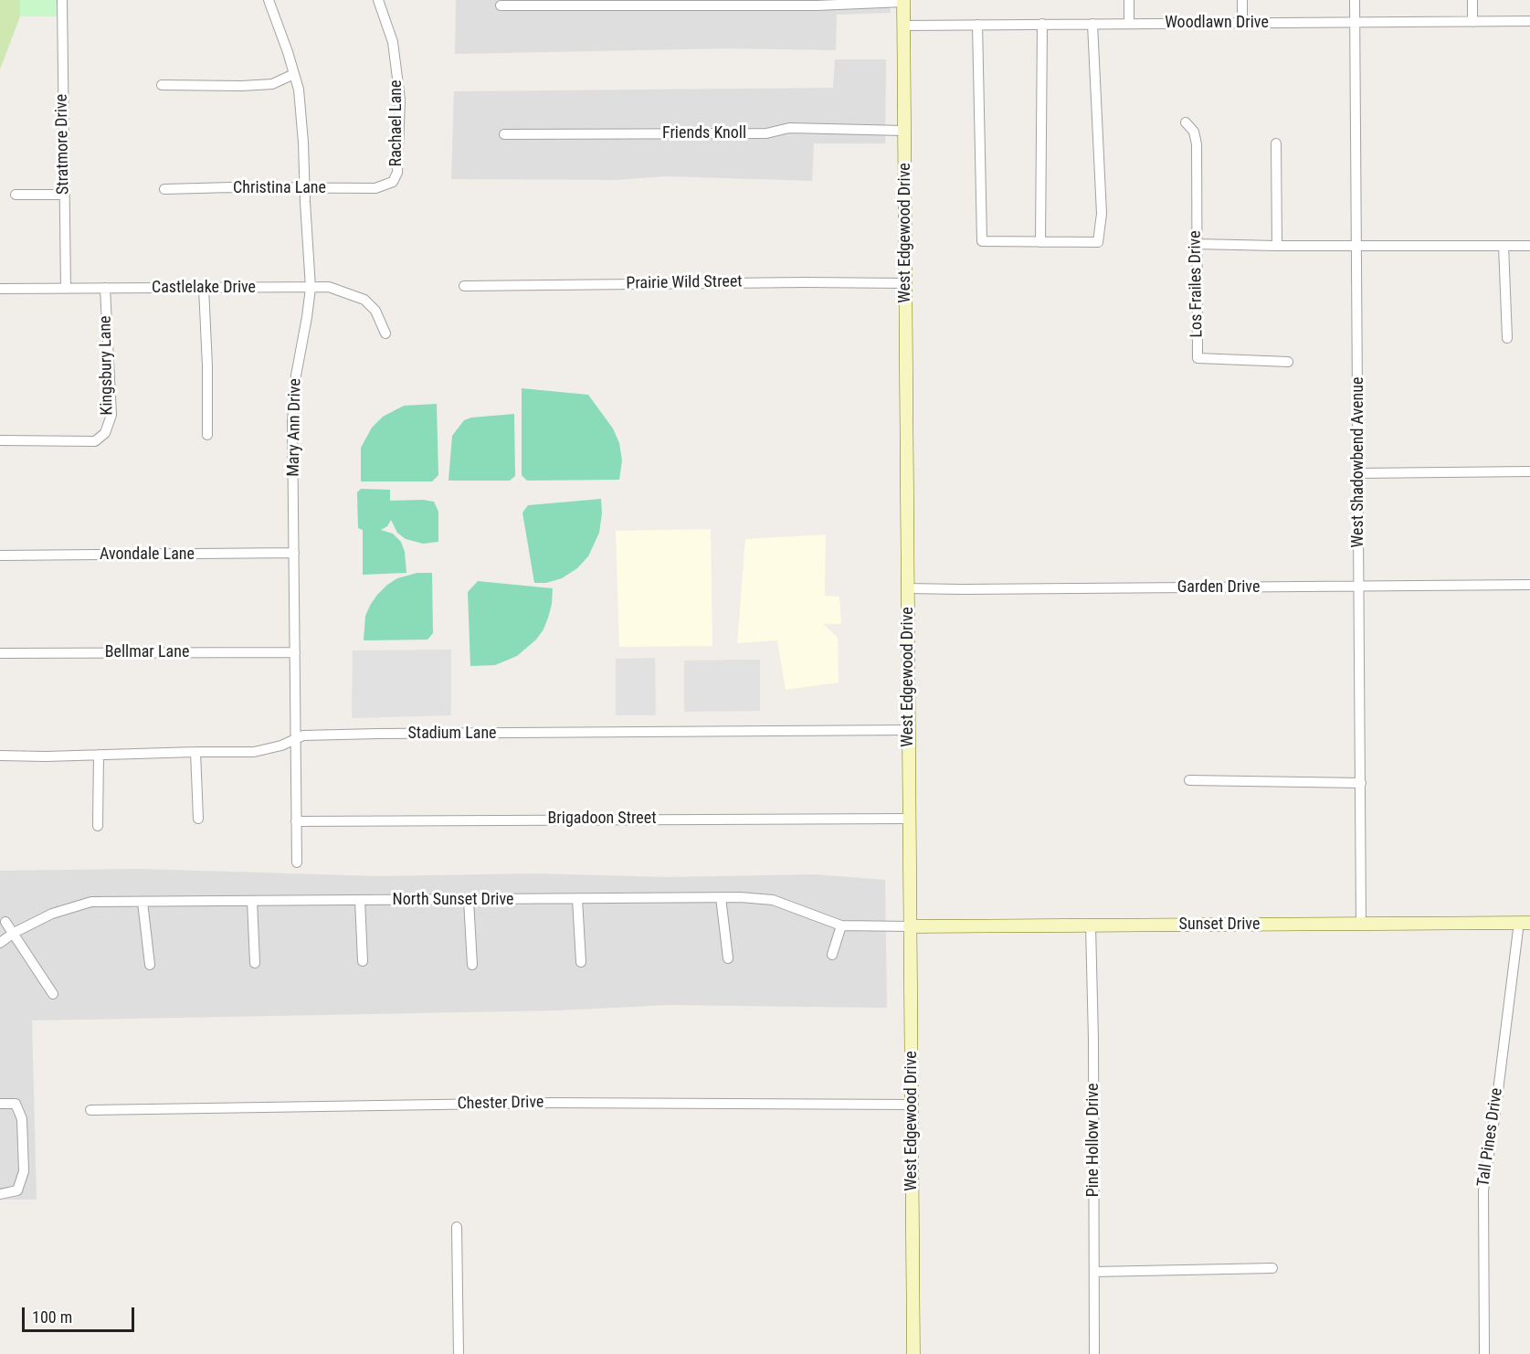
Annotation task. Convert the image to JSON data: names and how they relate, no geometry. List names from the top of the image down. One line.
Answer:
{"streets":{"main road":["West Edgewood Drive","Sunset Drive"],"street":["Woodlawn Drive","Rachael Lane","Friends Knoll","Stratmore Drive","Christina Lane","Prairie Wild Street","Los Frailes Drive","Castlelake Drive","Kingsbury Lane","Mary Ann Drive","West Shadowbend Avenue","Avondale Lane","Garden Drive","Bellmar Lane","Stadium Lane","Brigadoon Street","North Sunset Drive","Chester Drive","Tall Pines Drive","Pine Hollow Drive"]},"crossings":[["Woodlawn Drive","West Edgewood Drive"],["Woodlawn Drive","West Shadowbend Avenue"],["Rachael Lane","Christina Lane"],["Friends Knoll","West Edgewood Drive"],["Stratmore Drive","Castlelake Drive"],["Christina Lane","Mary Ann Drive"],["West Edgewood Drive","Prairie Wild Street"],["West Edgewood Drive","Garden Drive"],["West Edgewood Drive","Stadium Lane"],["West Edgewood Drive","Brigadoon Street"],["West Edgewood Drive","North Sunset Drive"],["West Edgewood Drive","Sunset Drive"],["West Edgewood Drive","Chester Drive"],["Castlelake Drive","Kingsbury Lane"],["Castlelake Drive","Mary Ann Drive"],["Mary Ann Drive","Avondale Lane"],["Mary Ann Drive","Bellmar Lane"],["Mary Ann Drive","Stadium Lane"],["Mary Ann Drive","Brigadoon Street"],["West Shadowbend Avenue","Garden Drive"],["West Shadowbend Avenue","Sunset Drive"],["North Sunset Drive","Sunset Drive"],["Sunset Drive","Tall Pines Drive"],["Sunset Drive","Pine Hollow Drive"]],"scale_bar":"100 m"}
